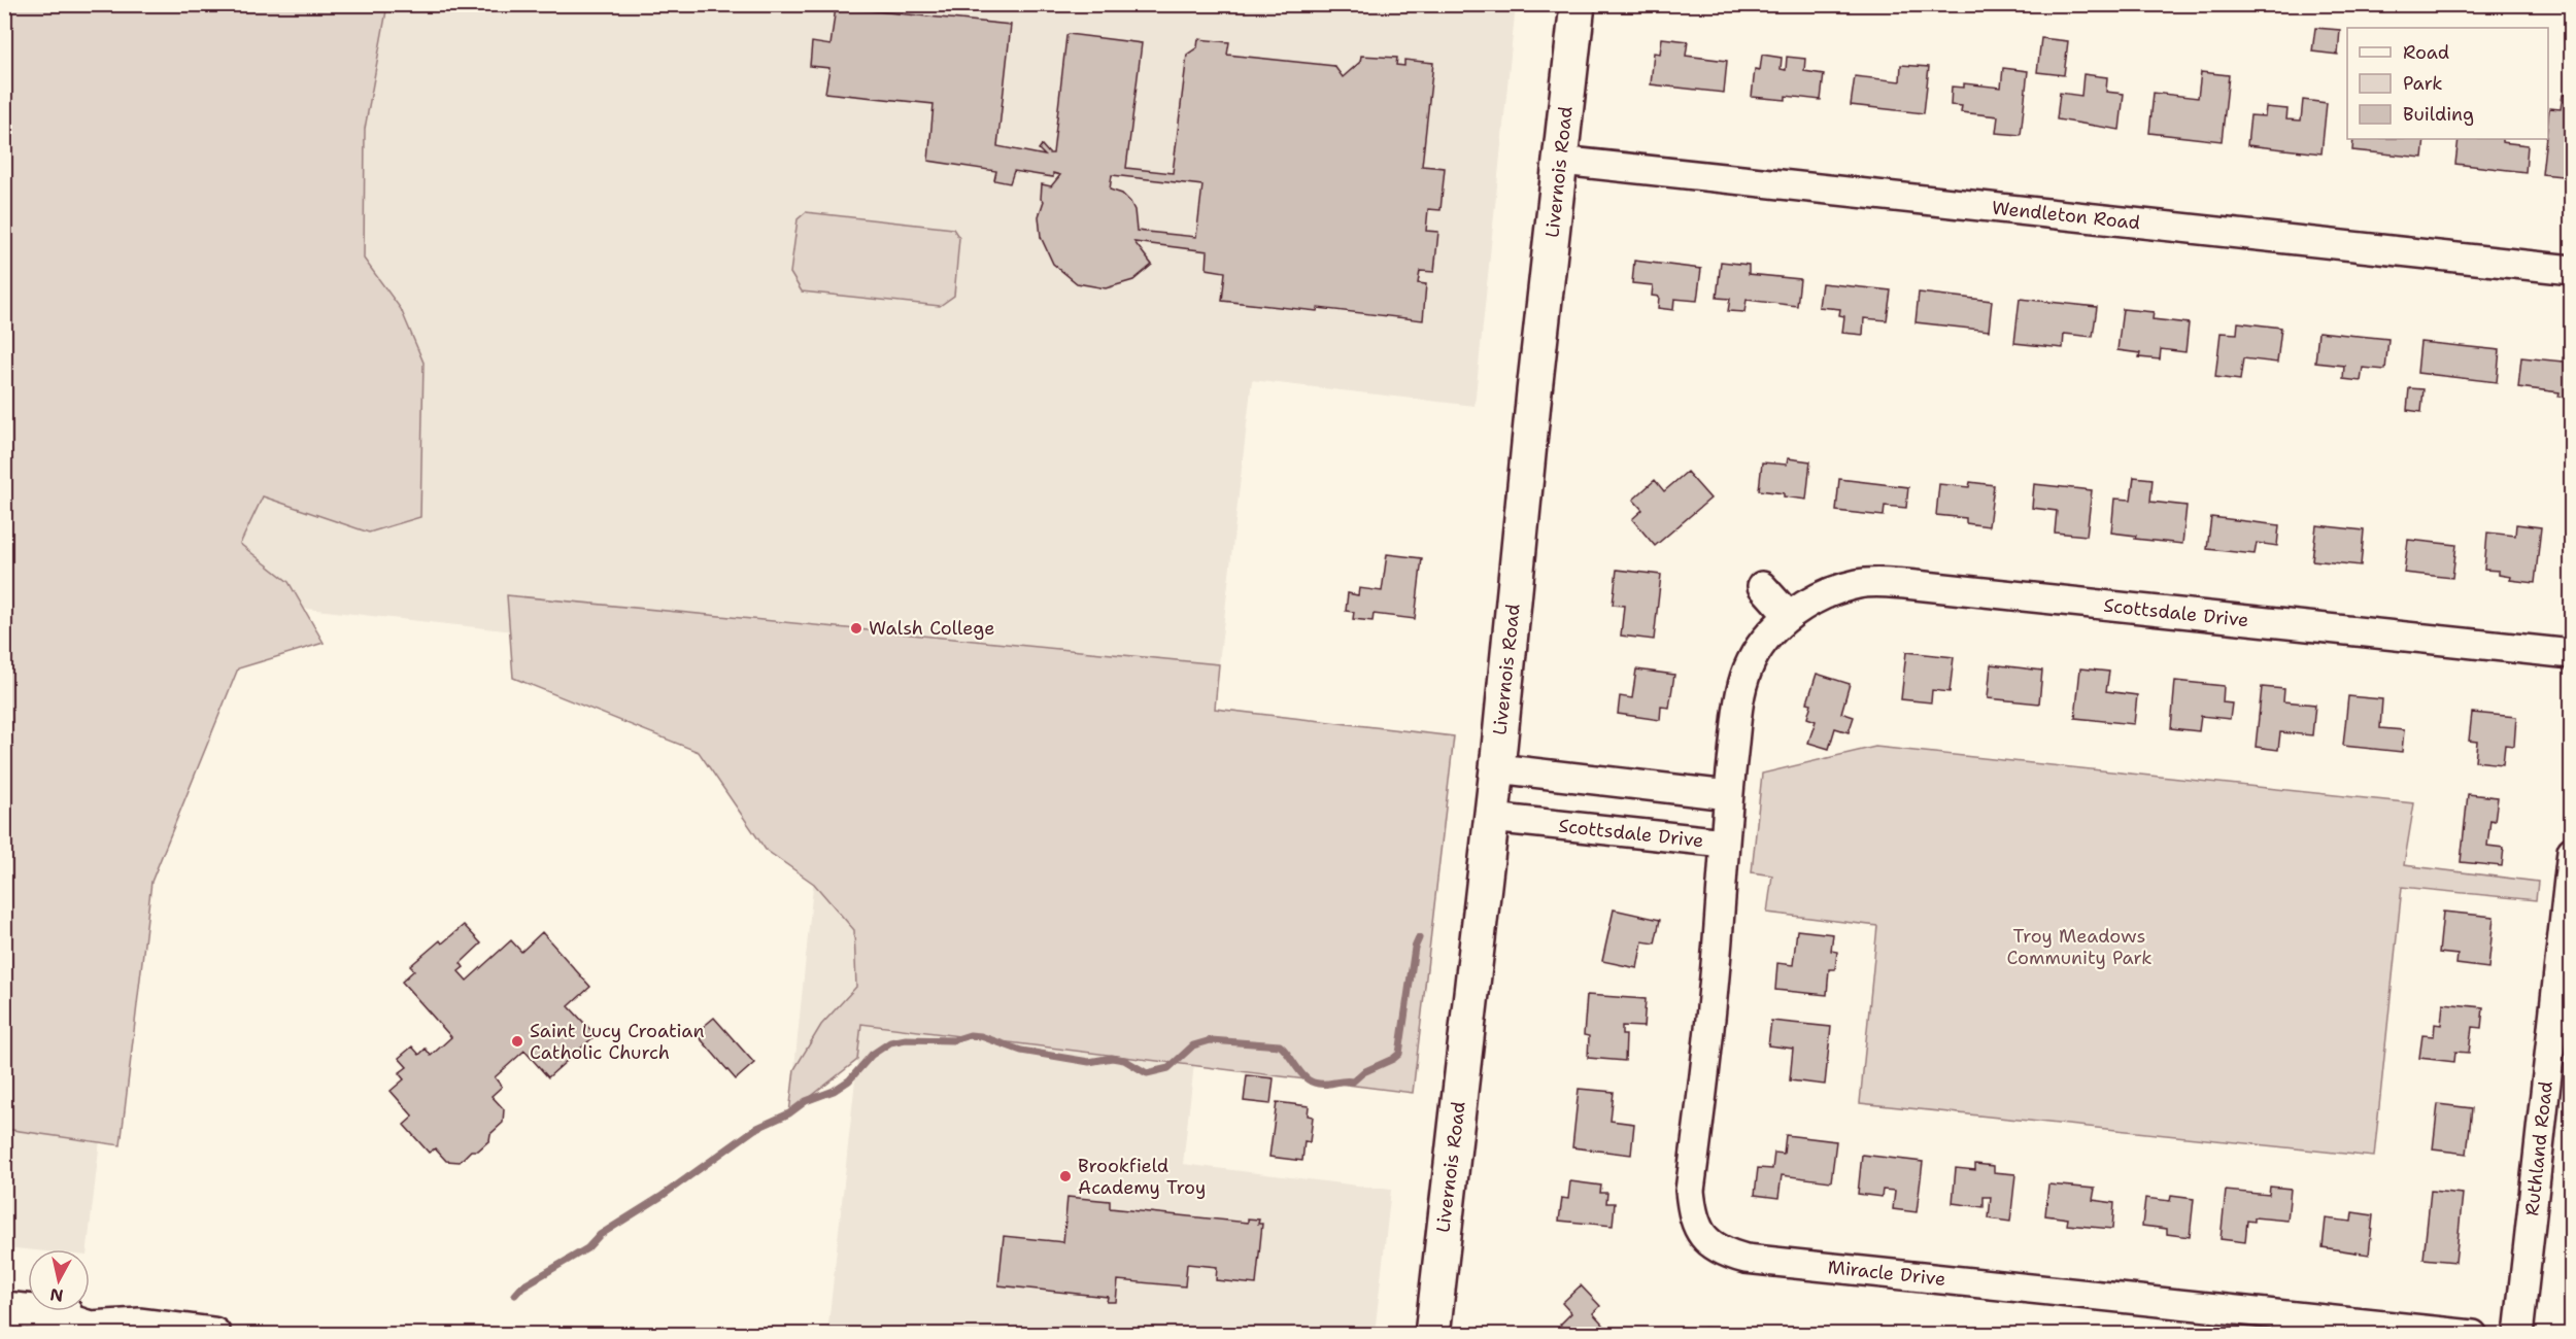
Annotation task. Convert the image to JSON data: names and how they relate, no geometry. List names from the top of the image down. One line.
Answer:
{"streets":{"main road":["Livernois Road"],"street":["Wendleton Road","Scottsdale Drive","Ruthland Road","Miracle Drive"]},"crossings":[["Livernois Road","Wendleton Road"],["Livernois Road","Scottsdale Drive"],["Scottsdale Drive","Miracle Drive"]],"parks":["Troy Meadows Community Park"],"places":["Walsh College","Saint Lucy Croatian Catholic Church","Brookfield Academy Troy"],"legend":["Road","Park","Building"],"north":"bottom"}
